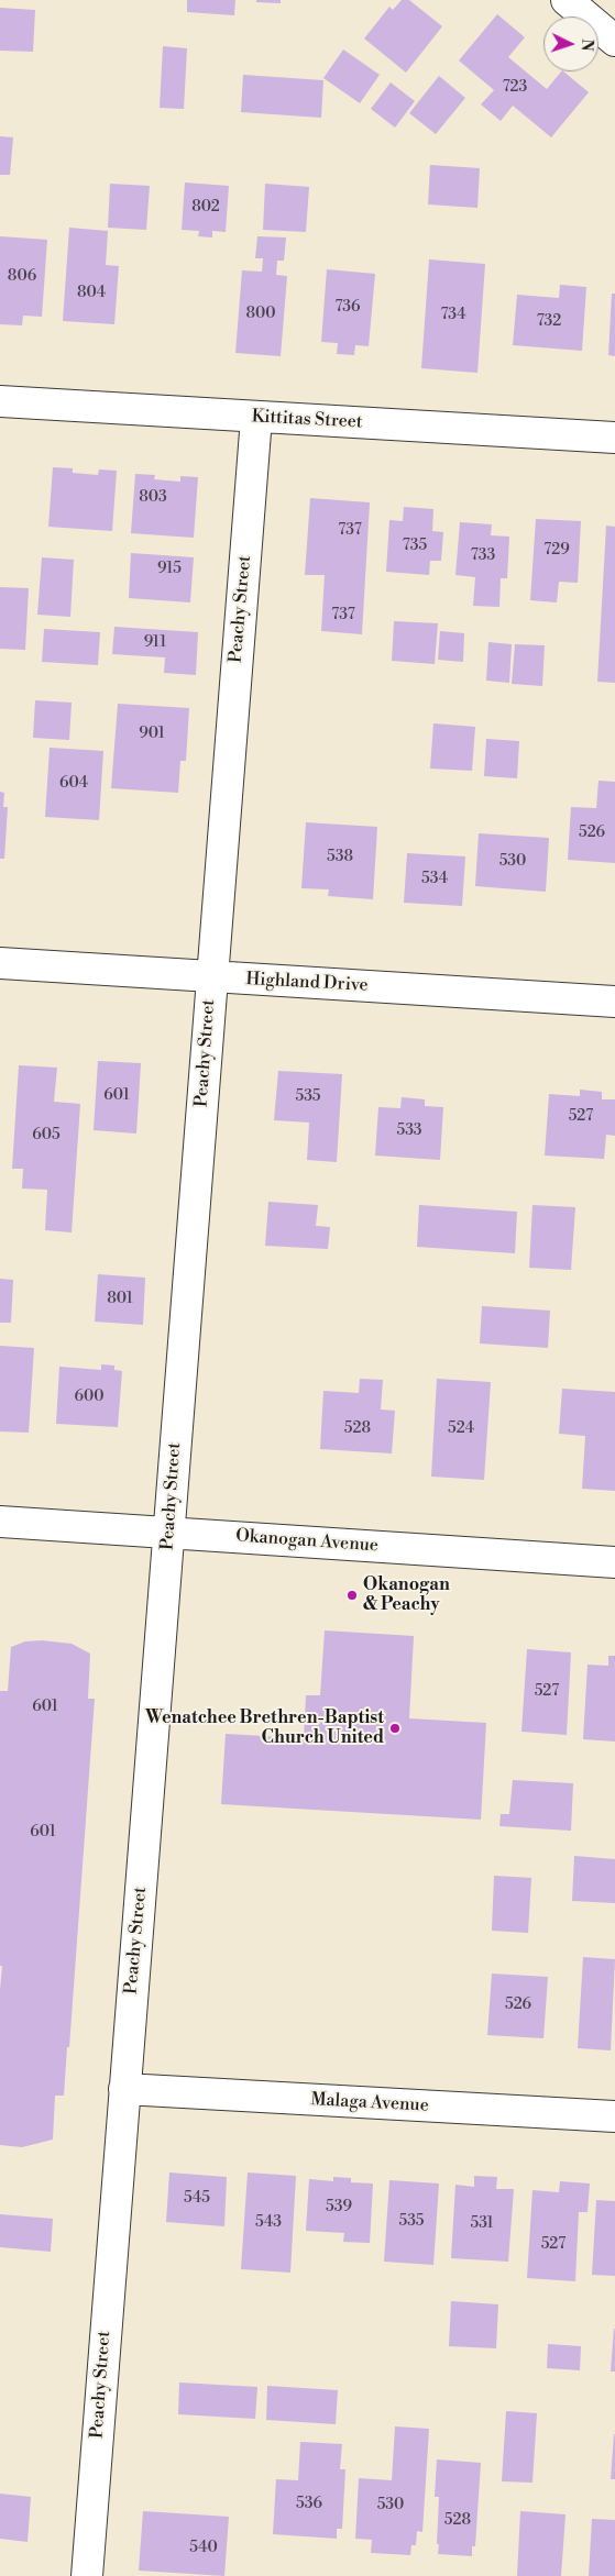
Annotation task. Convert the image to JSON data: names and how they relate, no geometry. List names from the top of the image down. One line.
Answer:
{"streets":{"street":["Kittitas Street","Peachy Street","Highland Drive","Okanogan Avenue","Malaga Avenue"]},"crossings":[["Kittitas Street","Peachy Street"],["Peachy Street","Highland Drive"],["Peachy Street","Okanogan Avenue"],["Peachy Street","Malaga Avenue"]],"places":["Okanogan & Peachy","Wenatchee Brethren-Baptist Church United"],"house_numbers":["723","802","806","804","736","800","734","732","803","737","735","729","733","915","737","911","901","604","526","538","530","534","601","535","527","533","605","801","600","528","524","527","601","601","526","545","539","535","543","531","527","536","530","528","540"],"north":"right"}
